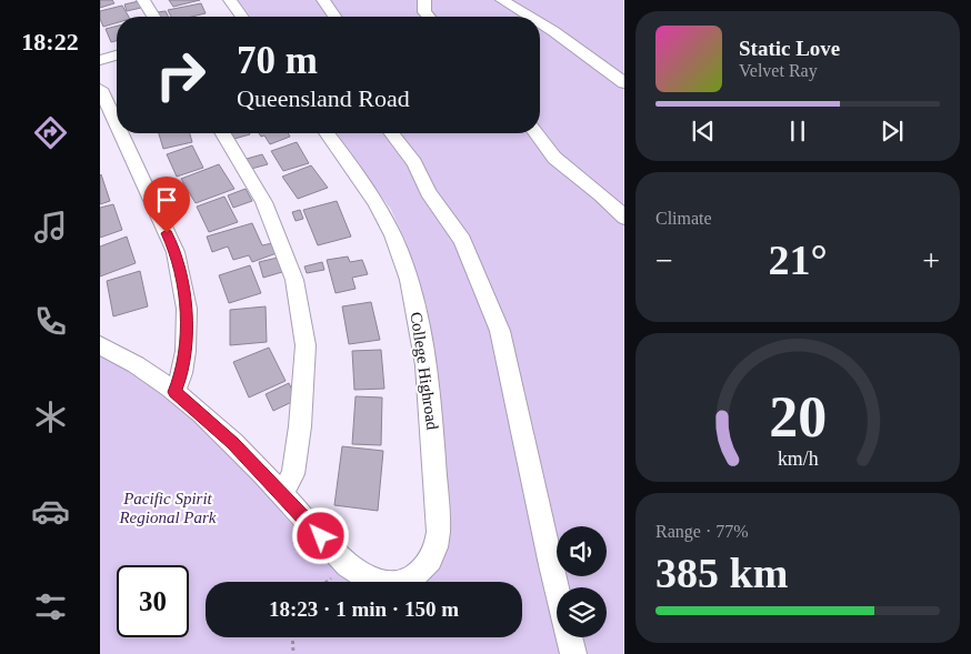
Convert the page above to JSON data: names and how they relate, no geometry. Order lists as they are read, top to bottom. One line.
{"streets":{"street":["College Highroad"]},"parks":["Pacific Spirit Regional Park"],"page":{"tabs":"18:22","turn":["70 m","Queensland Road"],"song":["Static Love","Velvet Ray"],"tile":["Climate",["Range · 77%","385 km"]],"heat":["−","21°","+"],"limit":"30","trip":"18:23 · 1 min · 150 m","gauge":["20","km/h"]}}
